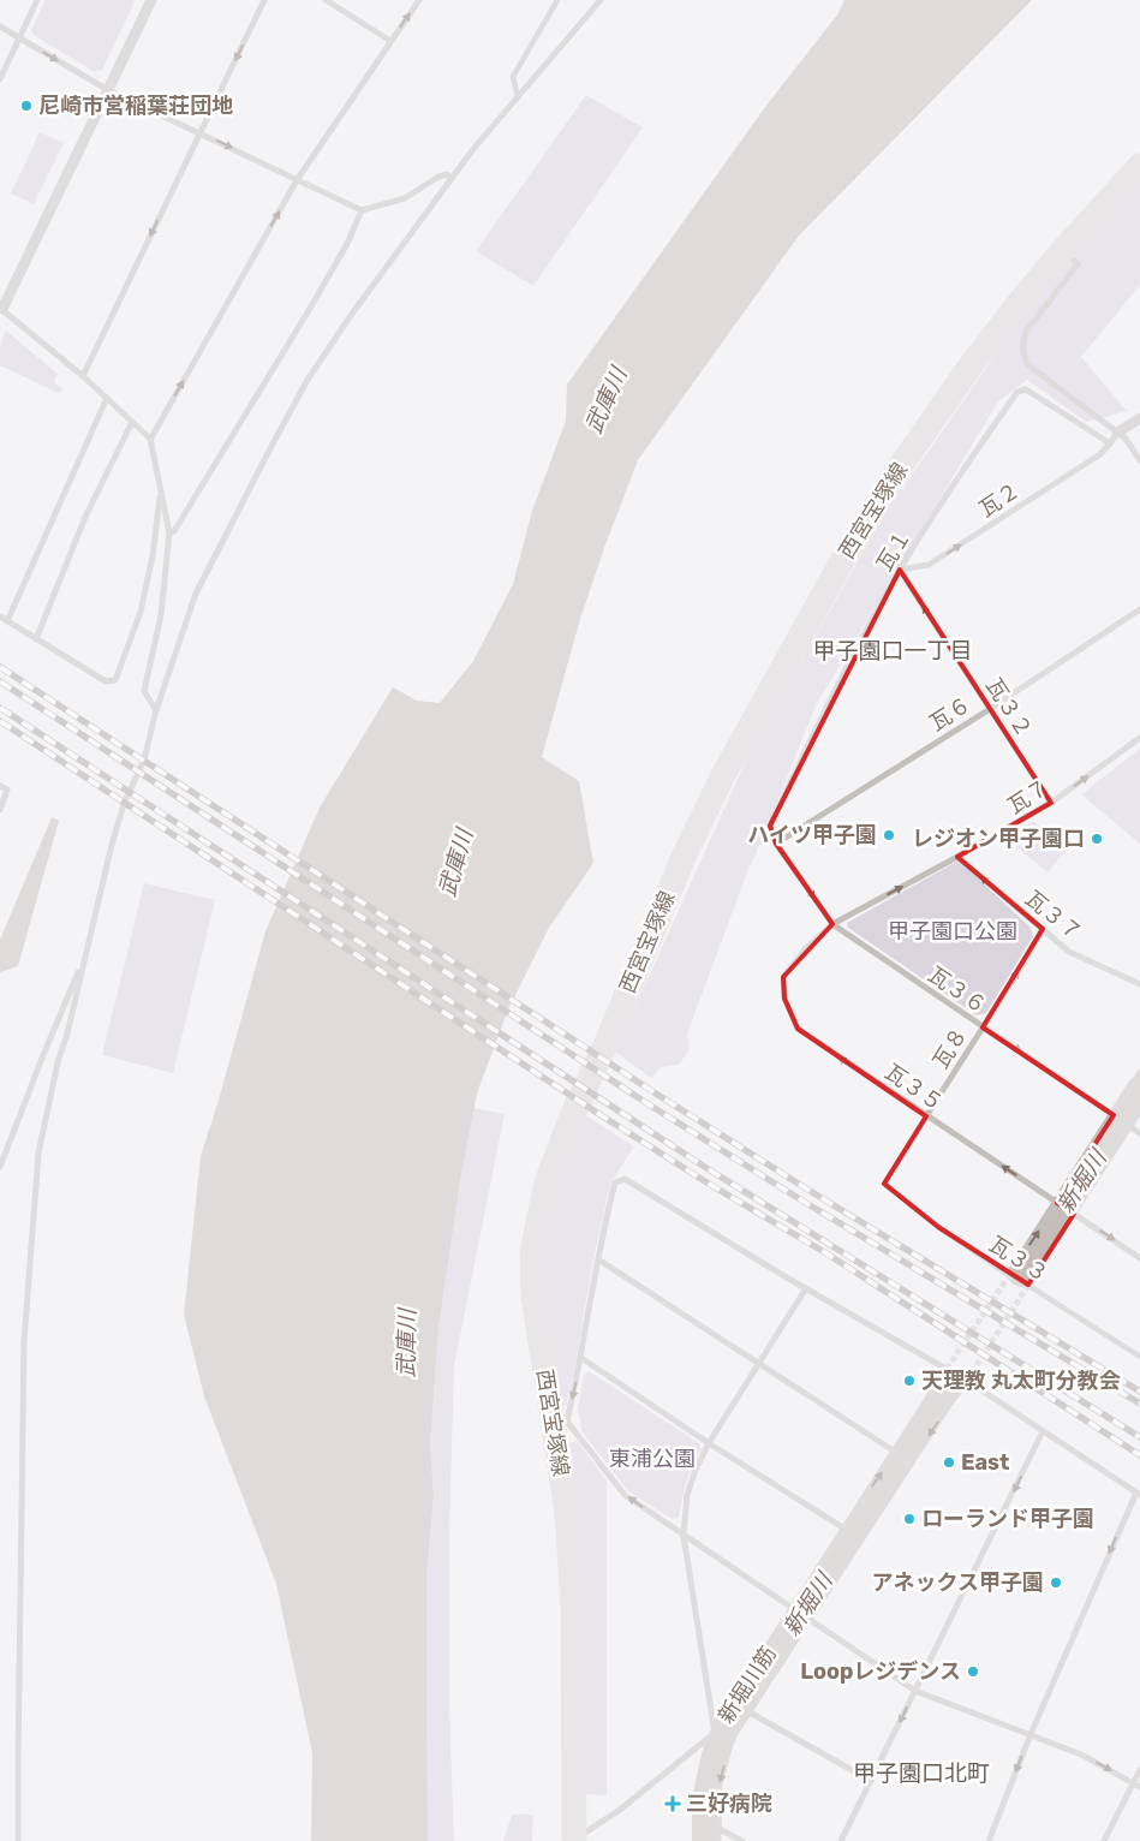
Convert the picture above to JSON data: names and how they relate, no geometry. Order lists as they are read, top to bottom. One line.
{"streets":{"main road":["西宮宝塚線"],"street":["瓦２","瓦１","瓦３２","瓦６","瓦７","瓦３７","瓦３６","瓦８","瓦３５","瓦３３","新堀川筋"]},"crossings":[["瓦２","瓦１"],["瓦２","瓦３２"],["瓦１","瓦３２"],["瓦１","瓦６"],["瓦１","瓦３６"],["瓦３２","瓦６"],["瓦３２","瓦７"],["瓦６","瓦３６"],["瓦７","瓦３７"],["瓦７","瓦３６"],["瓦７","瓦３５"],["瓦３７","瓦８"],["瓦３６","瓦８"],["瓦８","瓦３５"],["瓦８","瓦３３"]],"one_way":["瓦２","瓦３２","瓦７","瓦３７","瓦３６","瓦８","瓦３５"],"districts":["甲子園口一丁目","甲子園口北町"],"water":["武庫川","新堀川"],"parks":["甲子園口公園","東浦公園"],"places":{"other":["尼崎市営稲葉荘団地","ハイツ甲子園","レジオン甲子園口","天理教 丸太町分教会","East","ローランド甲子園","アネックス甲子園","Loopレジデンス"],"health":["三好病院"]}}
